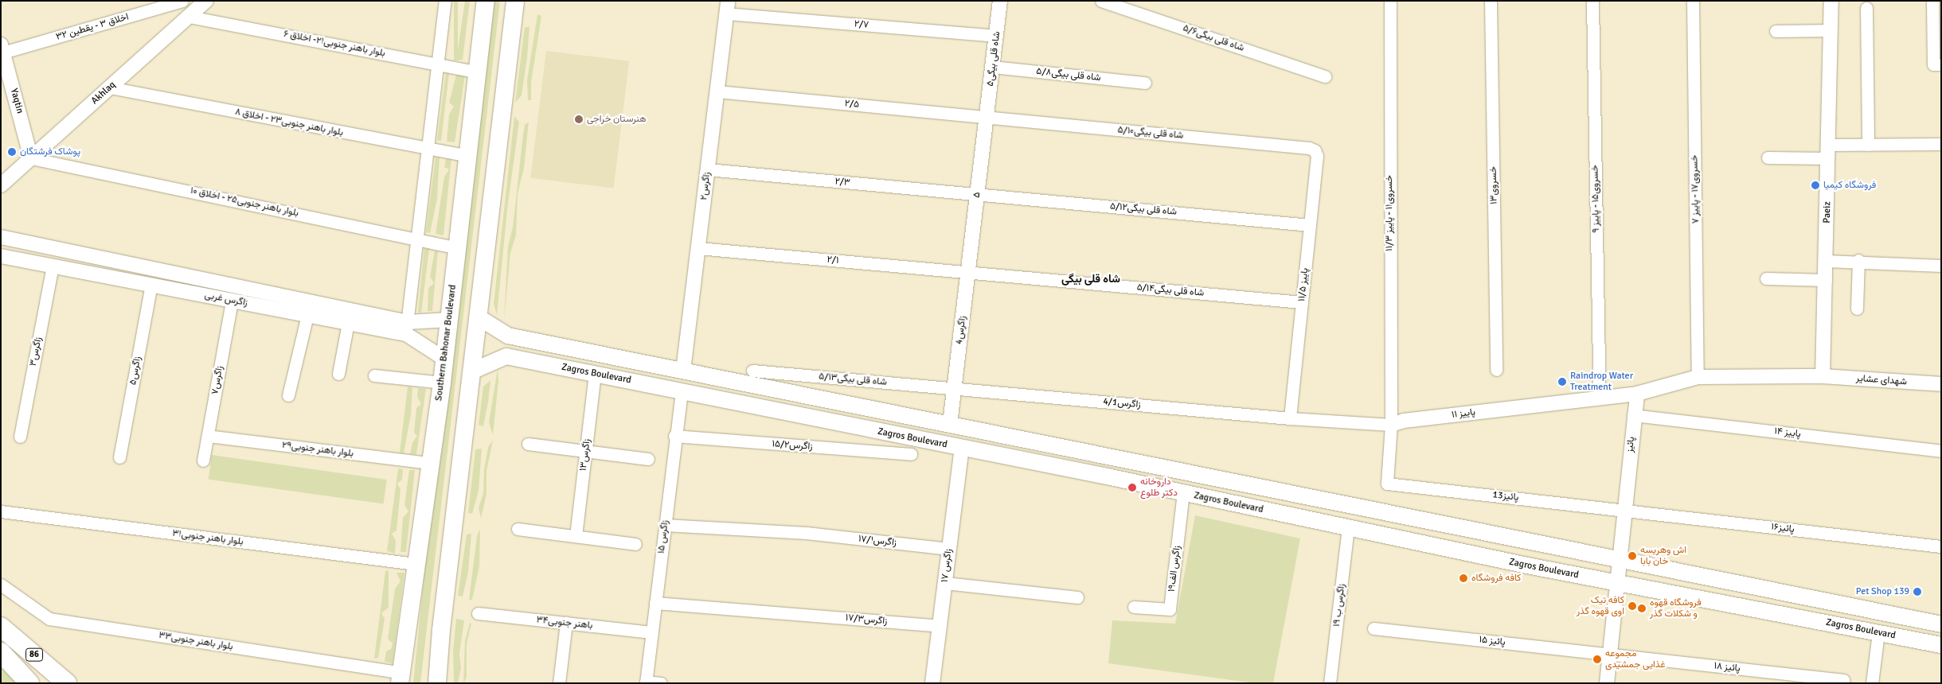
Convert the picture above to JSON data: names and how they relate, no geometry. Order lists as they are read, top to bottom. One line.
{"streets":{"highway":["86"],"main road":["Southern Bahonar Boulevard","Zagros Boulevard"],"street":["۲/۷","اخلاق ۳ - یقطین ۳۲","شاه قلی بیگی۵/۶","بلوار باهنر جنوبی۲۱- اخلاق ۶","شاه قلی بیگی۵","شاه قلی بیگی۵/۸","Akhlaq","Yaqtin","۲/۵","بلوار باهنر جنوبی۲۳ - اخلاق ۸","شاه قلی بیگی۵/۱۰","۲/۳","خسروى۱۳","زاگرس۲","خسروى۱۷ - پاییز ۷","۵","خسروى۱۵ - پاییز ۹","بلوار باهنر جنوبی۲۵ - اخلاق ۱۰","شاه قلی بیگی۵/۱۲","Paeiz","خسروى۱۱ - پاییز ۱۱/۳","۲/۱","پاییز ۱۱/۵","شاه قلی بیگی۵/۱۴","زاگرس غربی","زاگرس4","زاگرس۳","زاگرس۵","شاه قلی بیگی۵/۱۳","زاگرس۷","شهدای عشایر","4/1زاگرس","پاییز ۱۱","پاییز ۱۴","پائیز","زاگرس۱۵/۲","بلوار باهنر جنوبی۲۹","زاگرس۱۳","پائیز13","پائیز۱۶","زاگرس ۱۵","بلوار باهنر جنوبی۳۱","زاگرس۱۷/۱","زاگرس ۱۷","زاگرس الف۱۹","زاگرس ب ۱۹","زاگرس۱۷/۳","باهنر جنوبی۳۴","بلوار باهنر جنوبی۳۳","پائیز ۱۵","پائیز ۱۸"]},"crossings":[["۲/۷","شاه قلی بیگی۵"],["۲/۷","زاگرس۲"],["اخلاق ۳ - یقطین ۳۲","Yaqtin"],["بلوار باهنر جنوبی۲۱- اخلاق ۶","Akhlaq"],["بلوار باهنر جنوبی۲۱- اخلاق ۶","Southern Bahonar Boulevard"],["شاه قلی بیگی۵","شاه قلی بیگی۵/۸"],["شاه قلی بیگی۵","۲/۵"],["شاه قلی بیگی۵","شاه قلی بیگی۵/۱۰"],["شاه قلی بیگی۵","۵"],["Akhlaq","Yaqtin"],["Akhlaq","بلوار باهنر جنوبی۲۳ - اخلاق ۸"],["Akhlaq","بلوار باهنر جنوبی۲۵ - اخلاق ۱۰"],["Yaqtin","بلوار باهنر جنوبی۲۵ - اخلاق ۱۰"],["۲/۵","شاه قلی بیگی۵/۱۰"],["۲/۵","زاگرس۲"],["۲/۵","۵"],["بلوار باهنر جنوبی۲۳ - اخلاق ۸","Southern Bahonar Boulevard"],["شاه قلی بیگی۵/۱۰","۵"],["شاه قلی بیگی۵/۱۰","پاییز ۱۱/۵"],["۲/۳","زاگرس۲"],["۲/۳","۵"],["۲/۳","شاه قلی بیگی۵/۱۲"],["زاگرس۲","۲/۱"],["زاگرس۲","Zagros Boulevard"],["۵","شاه قلی بیگی۵/۱۲"],["۵","۲/۱"],["۵","شاه قلی بیگی۵/۱۴"],["۵","زاگرس4"],["خسروى۱۵ - پاییز ۹","پاییز ۱۱"],["بلوار باهنر جنوبی۲۵ - اخلاق ۱۰","Southern Bahonar Boulevard"],["شاه قلی بیگی۵/۱۲","پاییز ۱۱/۵"],["Paeiz","شهدای عشایر"],["خسروى۱۱ - پاییز ۱۱/۳","پاییز ۱۱"],["خسروى۱۱ - پاییز ۱۱/۳","پائیز13"],["۲/۱","شاه قلی بیگی۵/۱۴"],["۲/۱","زاگرس4"],["پاییز ۱۱/۵","شاه قلی بیگی۵/۱۴"],["پاییز ۱۱/۵","4/1زاگرس"],["پاییز ۱۱/۵","پاییز ۱۱"],["شاه قلی بیگی۵/۱۴","زاگرس4"],["زاگرس غربی","Southern Bahonar Boulevard"],["زاگرس غربی","زاگرس۳"],["زاگرس غربی","زاگرس۵"],["زاگرس غربی","زاگرس۷"],["زاگرس4","Zagros Boulevard"],["زاگرس4","شاه قلی بیگی۵/۱۳"],["زاگرس4","4/1زاگرس"],["Southern Bahonar Boulevard","بلوار باهنر جنوبی۲۹"],["Southern Bahonar Boulevard","بلوار باهنر جنوبی۳۱"],["Southern Bahonar Boulevard","بلوار باهنر جنوبی۳۳"],["Zagros Boulevard","پائیز"],["Zagros Boulevard","زاگرس۱۳"],["Zagros Boulevard","زاگرس ۱۵"],["Zagros Boulevard","زاگرس ۱۷"],["Zagros Boulevard","زاگرس الف۱۹"],["Zagros Boulevard","زاگرس ب ۱۹"],["شاه قلی بیگی۵/۱۳","4/1زاگرس"],["زاگرس۷","بلوار باهنر جنوبی۲۹"],["4/1زاگرس","پاییز ۱۱"],["پاییز ۱۱","پائیز"],["پاییز ۱۴","پائیز"],["پائیز","پائیز13"],["پائیز","پائیز۱۶"],["پائیز","پائیز ۱۵"],["پائیز","پائیز ۱۸"],["زاگرس۱۵/۲","زاگرس ۱۵"],["پائیز13","پائیز۱۶"],["زاگرس ۱۵","زاگرس۱۷/۱"],["زاگرس ۱۵","زاگرس۱۷/۳"],["زاگرس ۱۵","باهنر جنوبی۳۴"],["زاگرس۱۷/۱","زاگرس ۱۷"],["زاگرس ۱۷","زاگرس۱۷/۳"],["پائیز ۱۵","پائیز ۱۸"]],"districts":["شاه قلی بیگی"],"places":["هنرستان خراجی","پوشاک فرشتگان","فروشگاه کیمیا","Raindrop Water Treatment","داروخانه دکتر طلوع","اش وهريسه خان بابا","کافه فروشگاه","Pet Shop 139","کافه تیک اوی قهوه گذر","فروشگاه قهوه و شکلات گذر","مجموعه غذایی جمشیدی"]}
